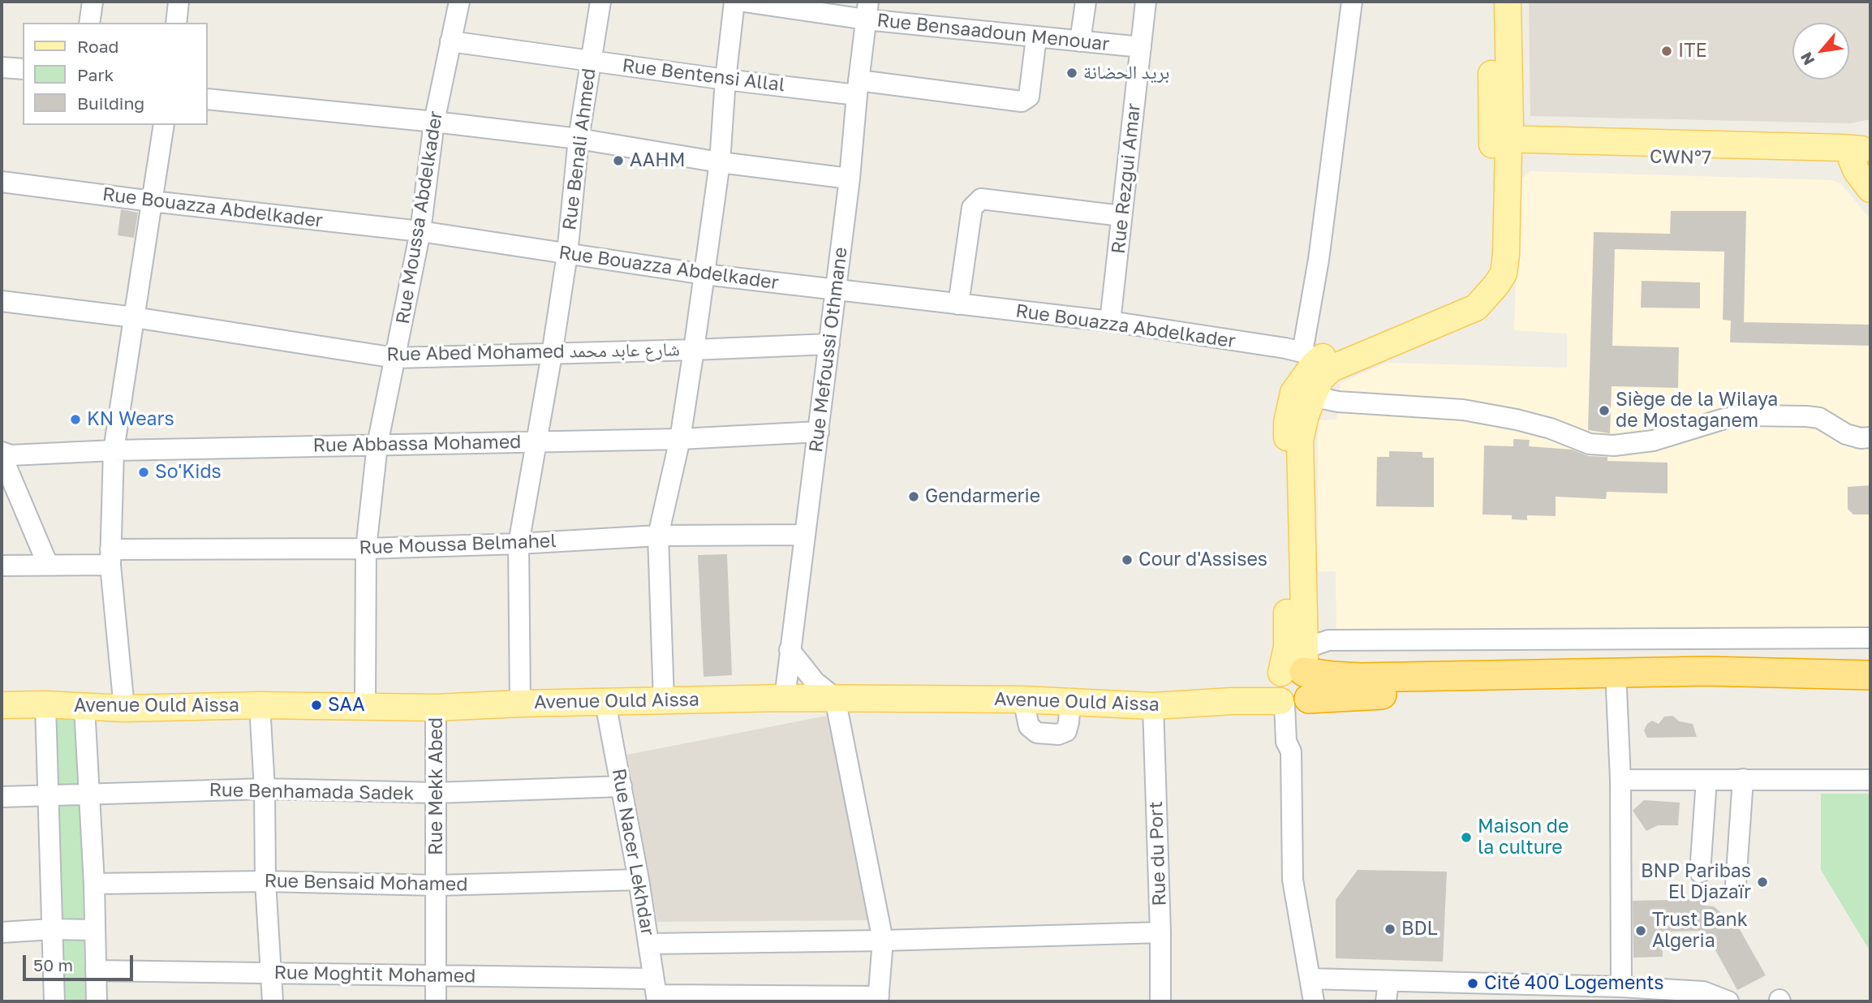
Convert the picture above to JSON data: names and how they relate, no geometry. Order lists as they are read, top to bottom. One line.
{"streets":{"main road":["CWN°7","Avenue Ould Aissa"],"street":["Rue Bensaadoun Menouar","Rue Bentensi Allal","Rue Benali Ahmed","Rue Rezgui Amar","Rue Bouazza Abdelkader","Rue Moussa Abdelkader","Rue Mefoussi Othmane","Rue Abed Mohamed شارع عابد محمد","Rue Abbassa Mohamed","Rue Moussa Belmahel","Rue Mekk Abed","Rue Benhamada Sadek","Rue Nacer Lekhdar","Rue du Port","Rue Bensaid Mohamed","Rue Moghtit Mohamed"]},"crossings":[["Rue Bensaadoun Menouar","Rue Bentensi Allal"],["Rue Bensaadoun Menouar","Rue Rezgui Amar"],["Rue Bensaadoun Menouar","Rue Mefoussi Othmane"],["Rue Bentensi Allal","Rue Benali Ahmed"],["Rue Bentensi Allal","Rue Moussa Abdelkader"],["Rue Bentensi Allal","Rue Mefoussi Othmane"],["Rue Benali Ahmed","Rue Bouazza Abdelkader"],["Rue Benali Ahmed","Rue Abed Mohamed شارع عابد محمد"],["Rue Benali Ahmed","Rue Abbassa Mohamed"],["Rue Benali Ahmed","Rue Moussa Belmahel"],["Rue Benali Ahmed","Avenue Ould Aissa"],["Rue Rezgui Amar","Rue Bouazza Abdelkader"],["Rue Bouazza Abdelkader","Rue Moussa Abdelkader"],["Rue Bouazza Abdelkader","Rue Mefoussi Othmane"],["Rue Moussa Abdelkader","Rue Abed Mohamed شارع عابد محمد"],["Rue Moussa Abdelkader","Rue Abbassa Mohamed"],["Rue Moussa Abdelkader","Rue Moussa Belmahel"],["Rue Moussa Abdelkader","Avenue Ould Aissa"],["Rue Mefoussi Othmane","Rue Abed Mohamed شارع عابد محمد"],["Rue Mefoussi Othmane","Rue Abbassa Mohamed"],["Rue Mefoussi Othmane","Rue Moussa Belmahel"],["Rue Mefoussi Othmane","Avenue Ould Aissa"],["Avenue Ould Aissa","Rue Mekk Abed"],["Avenue Ould Aissa","Rue Nacer Lekhdar"],["Avenue Ould Aissa","Rue du Port"],["Rue Mekk Abed","Rue Benhamada Sadek"],["Rue Mekk Abed","Rue Bensaid Mohamed"],["Rue Mekk Abed","Rue Moghtit Mohamed"],["Rue Benhamada Sadek","Rue Nacer Lekhdar"],["Rue Nacer Lekhdar","Rue Bensaid Mohamed"],["Rue Nacer Lekhdar","Rue Moghtit Mohamed"]],"places":["ITE","بريد الحضانة","AAHM","Siège de la Wilaya de Mostaganem","KN Wears","So'Kids","Gendarmerie","Cour d'Assises","SAA","Maison de la culture","BNP Paribas El Djazaïr","BDL","Trust Bank Algeria","Cité 400 Logements"],"legend":["Road","Park","Building"],"scale_bar":"50 m","north":"bottom left"}
